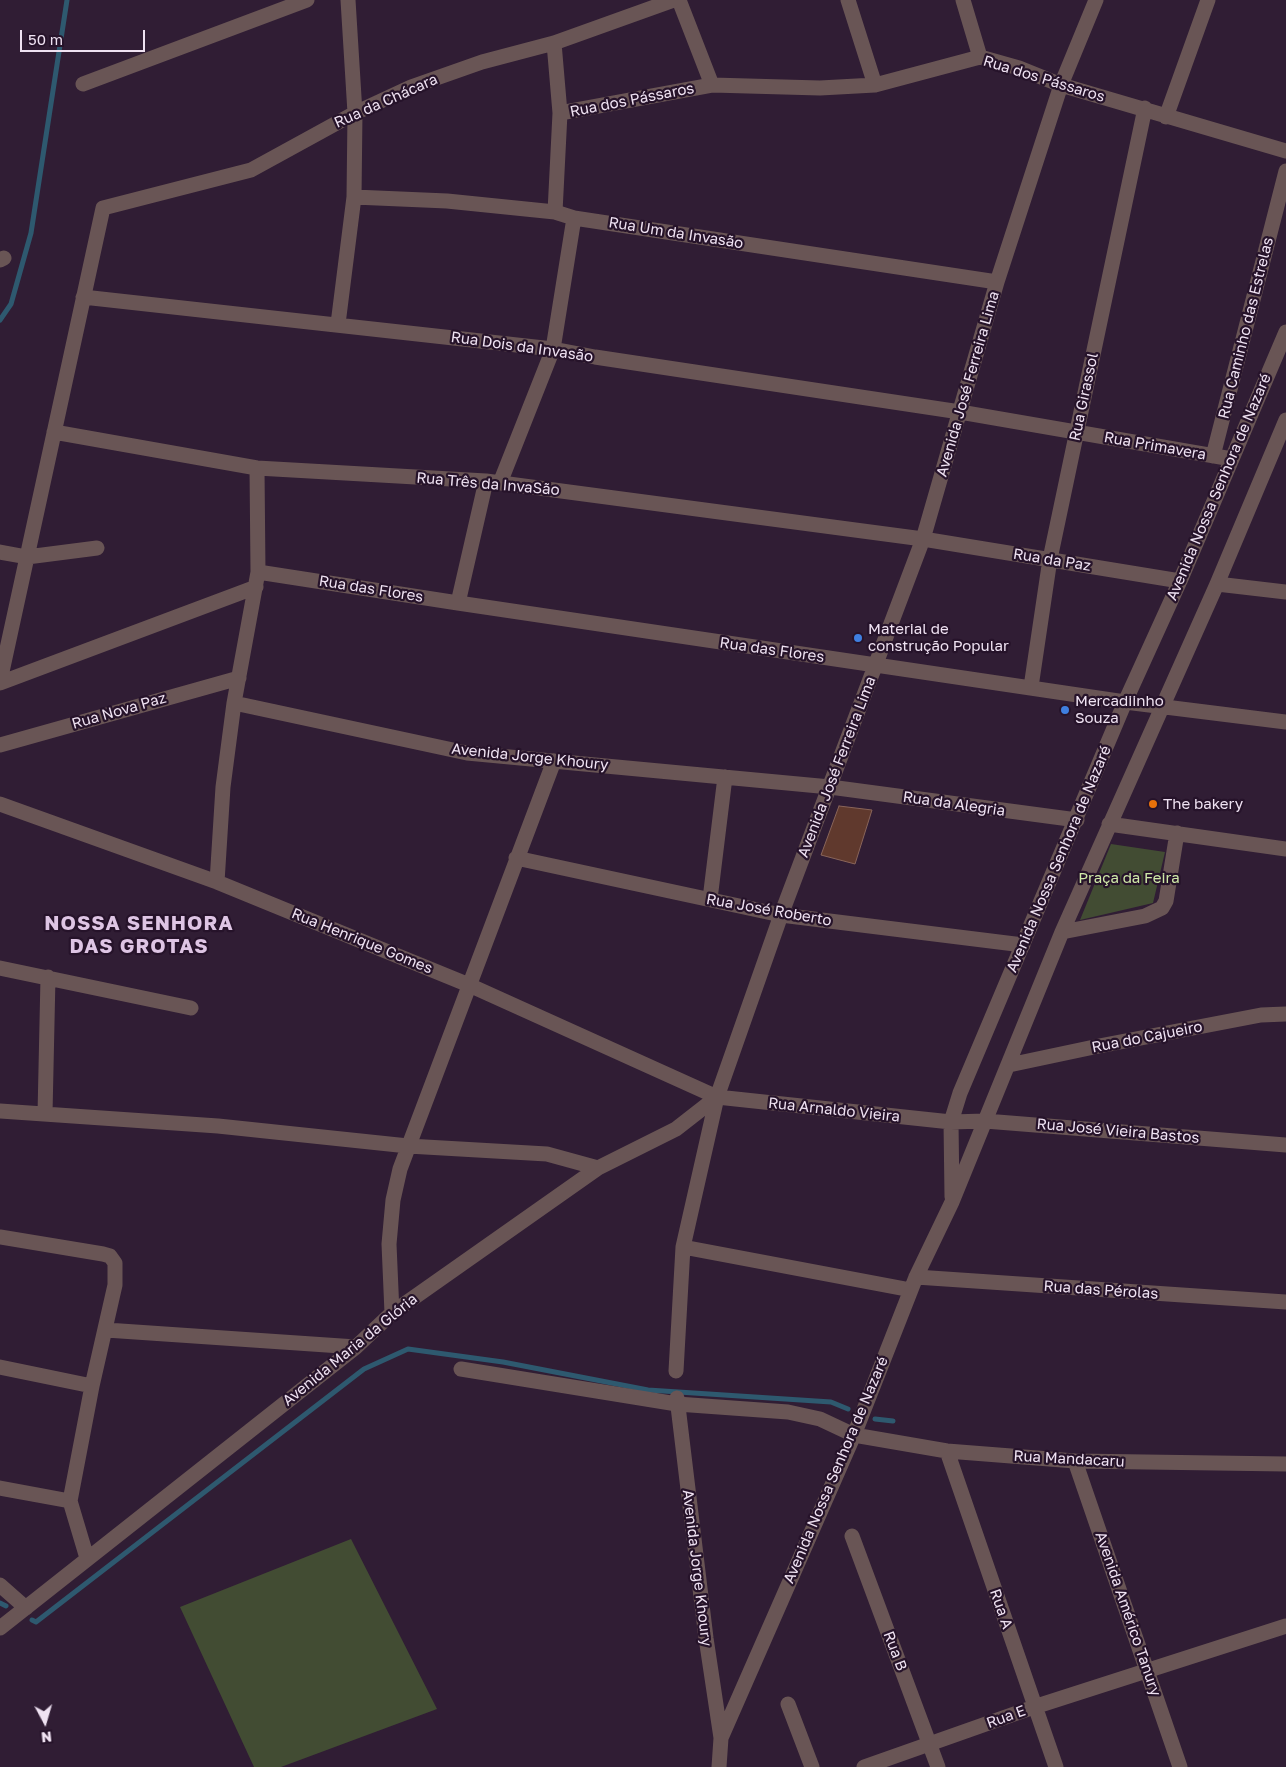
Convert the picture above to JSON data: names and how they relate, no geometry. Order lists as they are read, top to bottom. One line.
{"streets":{"street":["Rua dos Pássaros","Rua da Chácara","Rua Um da Invasão","Rua Caminho das Estrelas","Rua Dois da Invasão","Avenida José Ferreira Lima","Rua Girassol","Rua Primavera","Rua Três da InvaSão","Avenida Nossa Senhora de Nazaré","Rua da Paz","Rua das Flores","Rua Nova Paz","Avenida Jorge Khoury","Rua da Alegria","Rua José Roberto","Rua Henrique Gomes","Rua do Cajueiro","Rua Arnaldo Vieira","Rua José Vieira Bastos","Rua das Pérolas","Avenida Maria da Glória","Rua Mandacaru","Rua A","Avenida Américo Tanury","Rua B","Rua E"]},"crossings":[["Rua dos Pássaros","Avenida José Ferreira Lima"],["Rua dos Pássaros","Rua Girassol"],["Rua da Chácara","Rua Dois da Invasão"],["Rua Um da Invasão","Avenida José Ferreira Lima"],["Rua Caminho das Estrelas","Rua Primavera"],["Rua Dois da Invasão","Avenida José Ferreira Lima"],["Rua Dois da Invasão","Rua Primavera"],["Avenida José Ferreira Lima","Rua Primavera"],["Avenida José Ferreira Lima","Rua Três da InvaSão"],["Avenida José Ferreira Lima","Rua da Paz"],["Avenida José Ferreira Lima","Rua das Flores"],["Avenida José Ferreira Lima","Avenida Jorge Khoury"],["Avenida José Ferreira Lima","Rua da Alegria"],["Avenida José Ferreira Lima","Rua José Roberto"],["Avenida José Ferreira Lima","Rua Henrique Gomes"],["Avenida José Ferreira Lima","Rua Arnaldo Vieira"],["Avenida José Ferreira Lima","Rua das Pérolas"],["Avenida José Ferreira Lima","Avenida Maria da Glória"],["Rua Girassol","Rua Primavera"],["Rua Girassol","Rua da Paz"],["Rua Girassol","Rua das Flores"],["Rua Primavera","Avenida Nossa Senhora de Nazaré"],["Rua Três da InvaSão","Rua da Paz"],["Avenida Nossa Senhora de Nazaré","Rua da Paz"],["Avenida Nossa Senhora de Nazaré","Rua das Flores"],["Avenida Nossa Senhora de Nazaré","Avenida Jorge Khoury"],["Avenida Nossa Senhora de Nazaré","Rua da Alegria"],["Avenida Nossa Senhora de Nazaré","Rua José Roberto"],["Avenida Nossa Senhora de Nazaré","Rua do Cajueiro"],["Avenida Nossa Senhora de Nazaré","Rua Arnaldo Vieira"],["Avenida Nossa Senhora de Nazaré","Rua José Vieira Bastos"],["Avenida Nossa Senhora de Nazaré","Rua das Pérolas"],["Avenida Nossa Senhora de Nazaré","Rua Mandacaru"],["Avenida Jorge Khoury","Rua da Alegria"],["Avenida Jorge Khoury","Rua Mandacaru"],["Rua Henrique Gomes","Rua Arnaldo Vieira"],["Rua Henrique Gomes","Avenida Maria da Glória"],["Rua Arnaldo Vieira","Rua José Vieira Bastos"],["Rua Arnaldo Vieira","Avenida Maria da Glória"],["Rua Mandacaru","Rua A"],["Rua Mandacaru","Avenida Américo Tanury"],["Rua A","Rua E"],["Avenida Américo Tanury","Rua E"],["Rua B","Rua E"]],"districts":["NOSSA SENHORA DAS GROTAS"],"parks":["Praça da Feira"],"places":["Material de construção Popular","Mercadiinho Souza","The bakery"],"scale_bar":"50 m","north":"bottom"}
